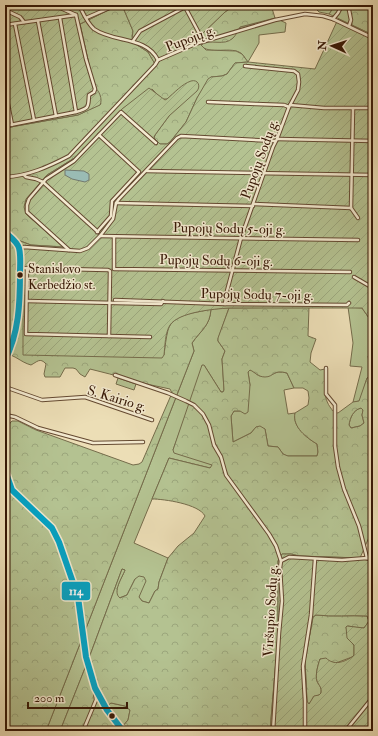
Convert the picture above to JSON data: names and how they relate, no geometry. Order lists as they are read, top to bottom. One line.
{"streets":{"street":["Pupojų g.","Pupojų Sodų g.","Pupojų Sodų 5-oji g.","Pupojų Sodų 6-oji g.","Pupojų Sodų 7-oji g.","S. Kairio g.","Viršupio Sodų g."]},"crossings":[["Pupojų Sodų g.","Pupojų Sodų 5-oji g."],["Pupojų Sodų g.","Pupojų Sodų 6-oji g."],["Pupojų Sodų g.","Pupojų Sodų 7-oji g."],["Pupojų Sodų 5-oji g.","Pupojų Sodų 6-oji g."]],"places":["Stanislovo Kerbedžio st."],"lines":["transit line 114"],"scale_bar":"200 m","north":"left"}
